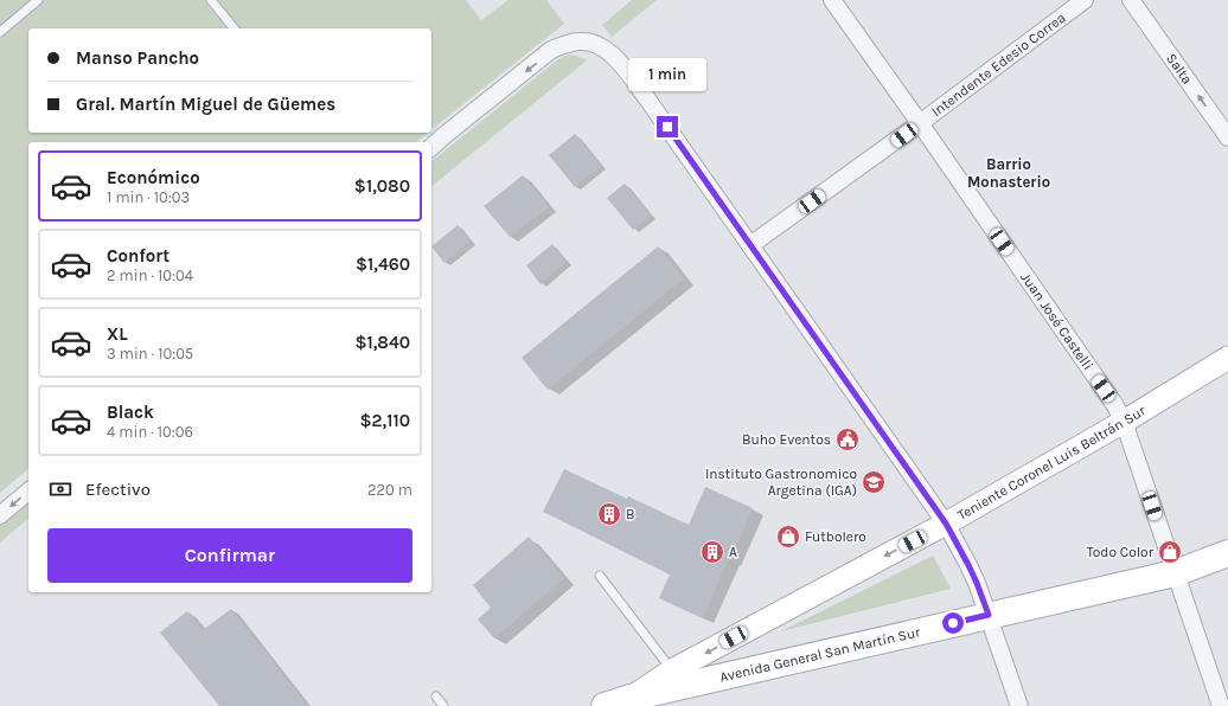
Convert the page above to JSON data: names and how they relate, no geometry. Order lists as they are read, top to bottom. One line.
{"streets":{"main road":["Avenida General San Martín Sur"],"street":["Intendente Edesio Correa","Salta","Juan José Castelli","Teniente Coronel Luis Beltrán Sur"]},"crossings":[["Intendente Edesio Correa","Juan José Castelli"],["Juan José Castelli","Teniente Coronel Luis Beltrán Sur"],["Juan José Castelli","Avenida General San Martín Sur"],["Teniente Coronel Luis Beltrán Sur","Avenida General San Martín Sur"]],"one_way":["Salta","Teniente Coronel Luis Beltrán Sur"],"districts":["Barrio Monasterio"],"places":{"public building":["Buho Eventos"],"school or university":["Instituto Gastronomico Argetina (IGA)"],"building":["B","A"],"shop":["Futbolero","Todo Color"]},"page":{"banner":["Manso Pancho","Gral. Martín Miguel de Güemes"],"bubble":"1 min","list":[{"name":"Económico","note":"1 min · 10:03","value":"$1,080"},{"name":"Confort","note":"2 min · 10:04","value":"$1,460"},{"name":"XL","note":"3 min · 10:05","value":"$1,840"},{"name":"Black","note":"4 min · 10:06","value":"$2,110"}],"pay":["Efectivo","220 m"],"buttons":"Confirmar"}}
